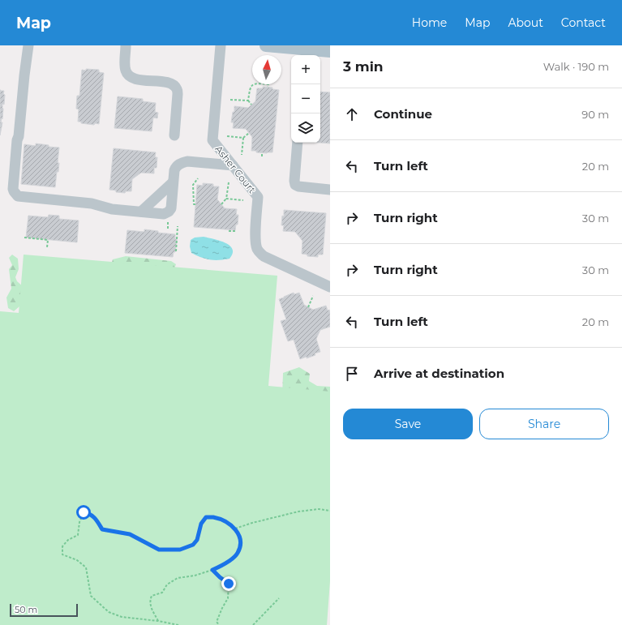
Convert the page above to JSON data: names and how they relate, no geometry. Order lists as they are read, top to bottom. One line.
{"streets":{"street":["Asher Court"]},"scale_bar":"50 m","north":"top","page":{"header":"Map","nav":["Home","Map","About","Contact"],"heading":["3 min","Walk · 190 m"],"map_buttons":["+","−"],"list":[["Continue","90 m"],["Turn left","20 m"],["Turn right","30 m"],["Turn right","30 m"],["Turn left","20 m"],"Arrive at destination"],"buttons":["Save","Share"],"scale":"50 m"}}
